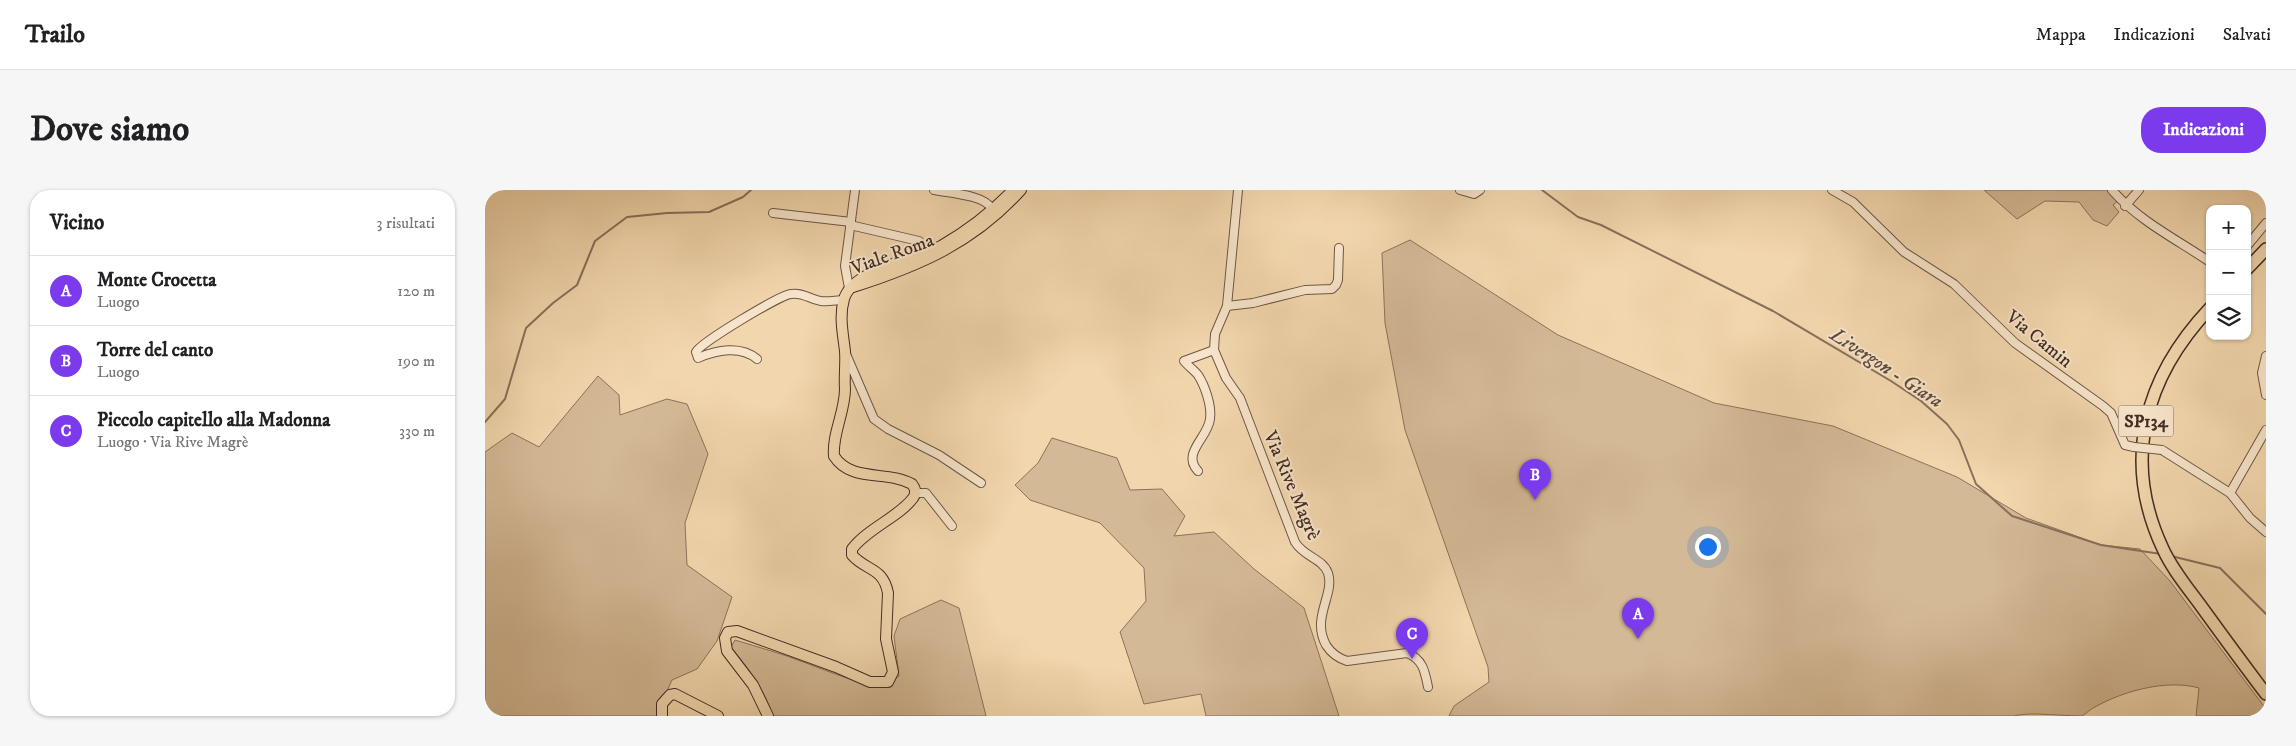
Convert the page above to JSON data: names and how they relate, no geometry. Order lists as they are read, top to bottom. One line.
{"streets":{"highway":["SP134"],"main road":["Viale Roma"],"street":["Via Camin","Via Rive Magrè"]},"water":["Livergon - Giara"],"page":{"header":"Trailo","nav":["Mappa","Indicazioni","Salvati"],"buttons":"Indicazioni","title":"Dove siamo","heading":["Vicino","3 risultati"],"map_buttons":["+","−"],"list":[{"mark":"A","name":"Monte Crocetta","note":"Luogo","value":"120 m"},{"mark":"B","name":"Torre del canto","note":"Luogo","value":"190 m"},{"mark":"C","name":"Piccolo capitello alla Madonna","note":"Luogo · Via Rive Magrè","value":"330 m"}],"pins":["B","A","C"]}}
